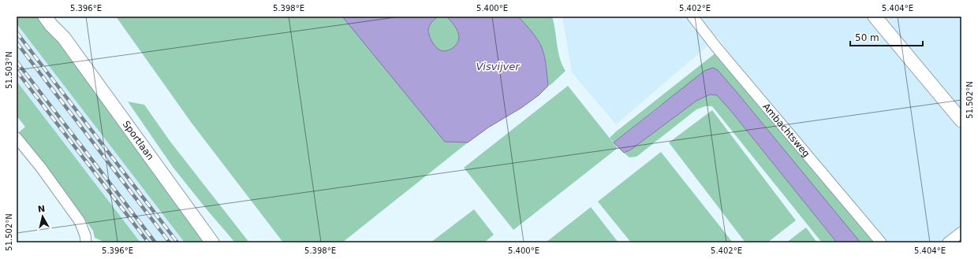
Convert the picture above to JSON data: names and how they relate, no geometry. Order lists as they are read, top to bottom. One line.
{"streets":{"street":["Ambachtsweg","Sportlaan"]},"water":["Visvijver"],"scale_bar":"50 m","north":"top","coordinates":["5.396°E","5.398°E","5.400°E","5.402°E","5.404°E","51.503°N","51.502°N"]}
